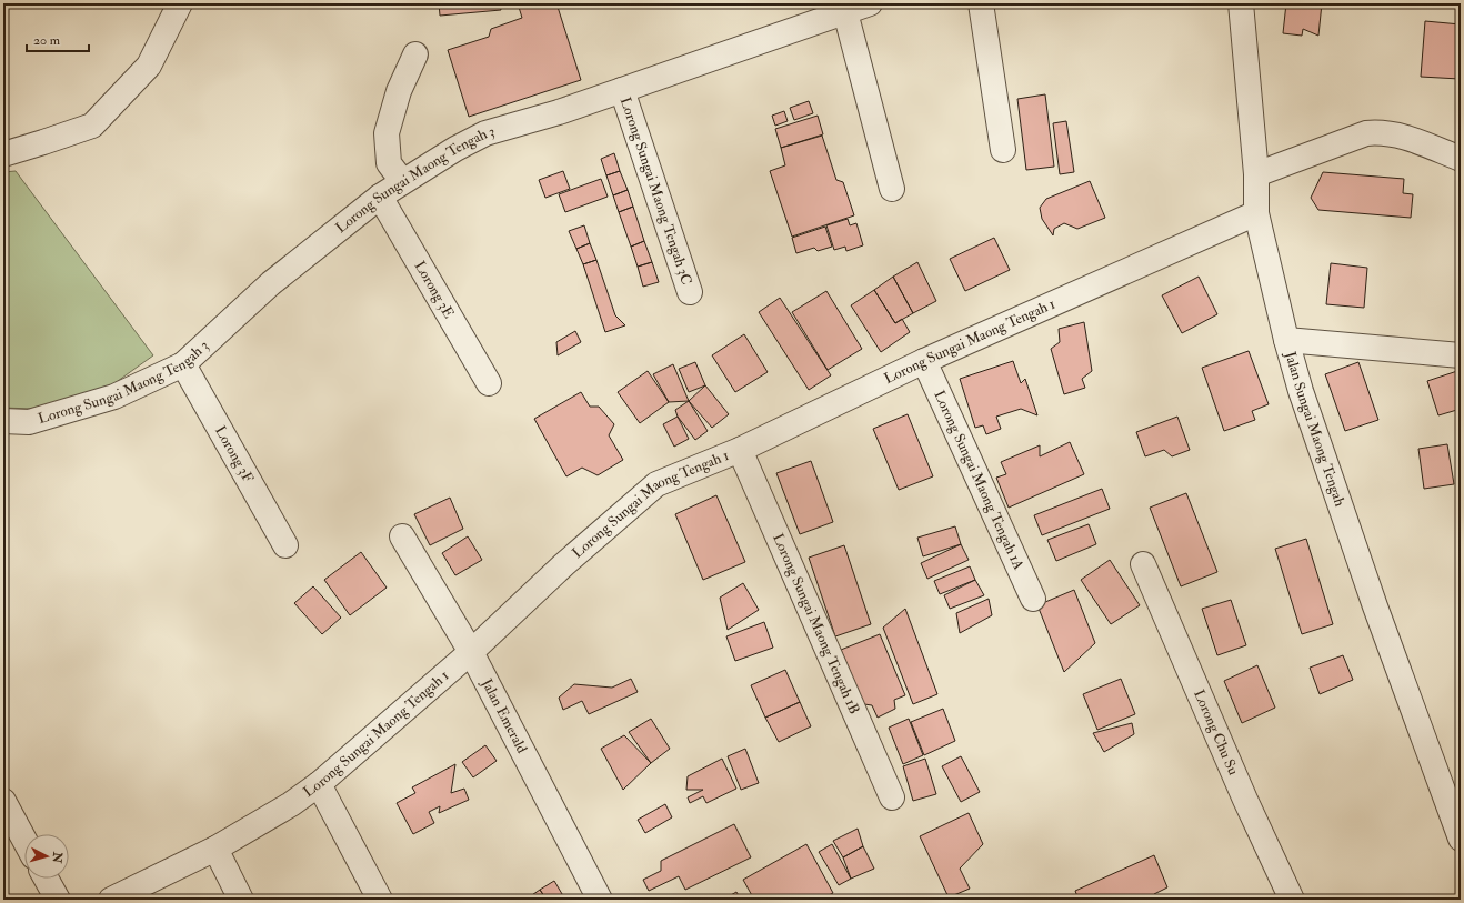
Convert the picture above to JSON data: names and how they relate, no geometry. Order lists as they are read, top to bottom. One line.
{"streets":{"street":["Lorong Sungai Maong Tengah 3","Lorong Sungai Maong Tengah 3C","Lorong 3E","Lorong Sungai Maong Tengah 1","Jalan Sungai Maong Tengah","Lorong 3F","Lorong Sungai Maong Tengah 1A","Lorong Sungai Maong Tengah 1B","Jalan Emerald","Lorong Chu Su"]},"crossings":[["Lorong Sungai Maong Tengah 3","Lorong Sungai Maong Tengah 3C"],["Lorong Sungai Maong Tengah 3","Lorong 3E"],["Lorong Sungai Maong Tengah 3","Lorong 3F"],["Lorong Sungai Maong Tengah 1","Jalan Sungai Maong Tengah"],["Lorong Sungai Maong Tengah 1","Lorong Sungai Maong Tengah 1A"],["Lorong Sungai Maong Tengah 1","Lorong Sungai Maong Tengah 1B"],["Lorong Sungai Maong Tengah 1","Jalan Emerald"]],"scale_bar":"20 m","north":"right"}
